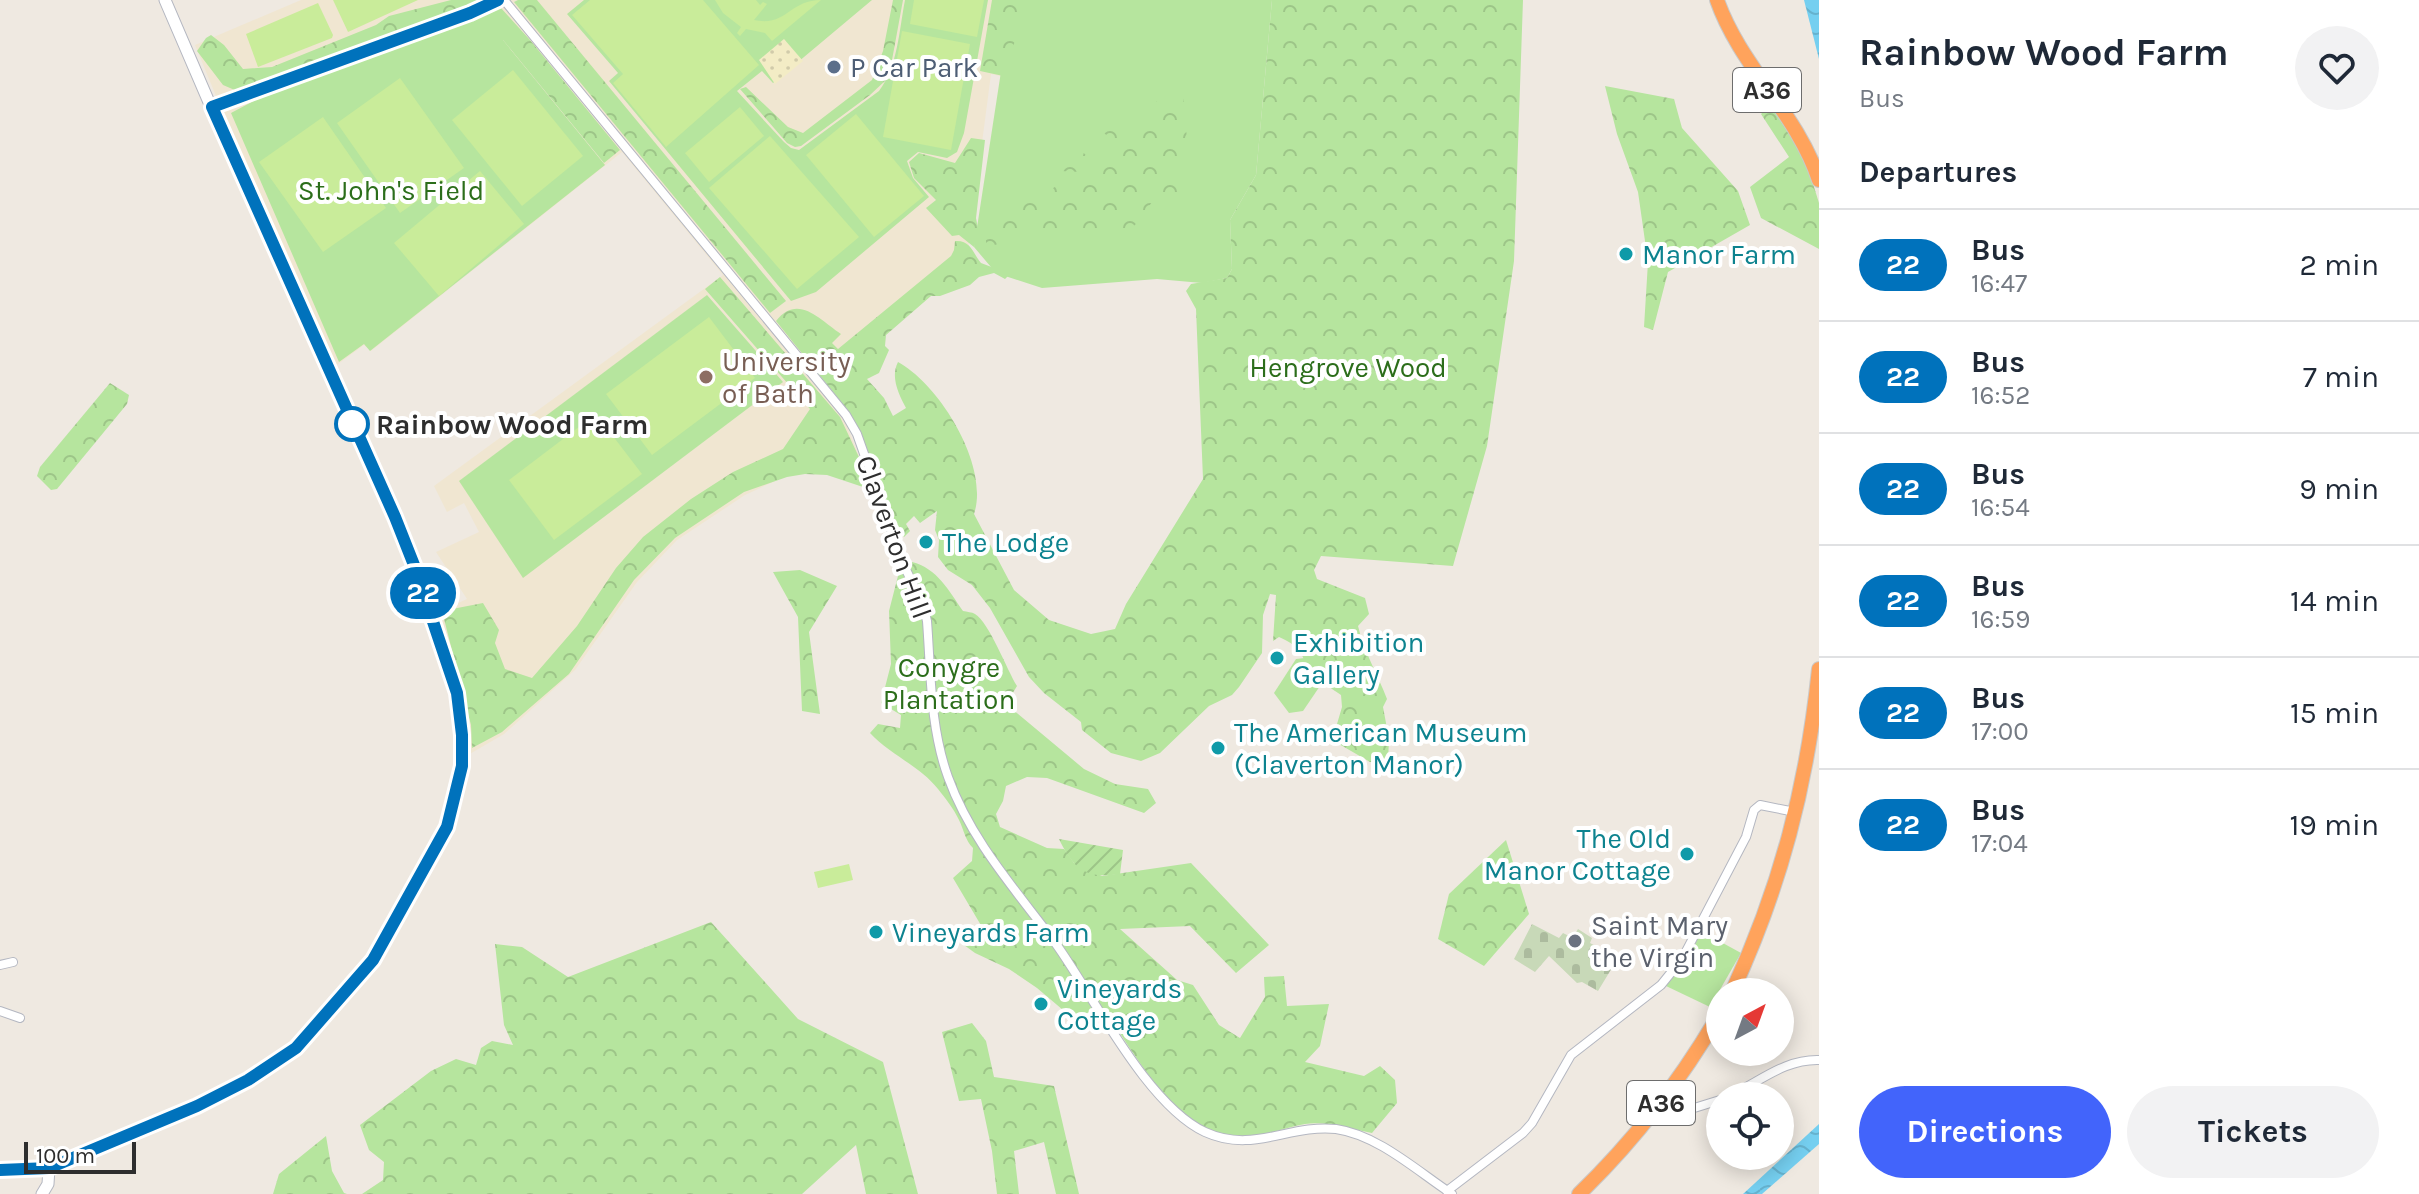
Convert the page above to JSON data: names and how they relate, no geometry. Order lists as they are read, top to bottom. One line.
{"streets":{"highway":["A36"],"street":["Claverton Hill"]},"parks":["St. John's Field","Hengrove Wood","Conygre Plantation"],"places":["P Car Park","Manor Farm","University of Bath","Rainbow Wood Farm","The Lodge","Exhibition Gallery","The American Museum (Claverton Manor)","The Old Manor Cottage","Vineyards Farm","Saint Mary the Virgin","Vineyards Cottage"],"lines":["bus line 22"],"scale_bar":"100 m","north":"top right","page":{"on_map":"22","heading":[["Rainbow Wood Farm","Bus"],"Departures"],"list":[{"mark":"22","name":"Bus","note":"16:47","value":"2 min"},{"mark":"22","name":"Bus","note":"16:52","value":"7 min"},{"mark":"22","name":"Bus","note":"16:54","value":"9 min"},{"mark":"22","name":"Bus","note":"16:59","value":"14 min"},{"mark":"22","name":"Bus","note":"17:00","value":"15 min"},{"mark":"22","name":"Bus","note":"17:04","value":"19 min"}],"buttons":["Directions","Tickets"],"scale":"100 m"}}
